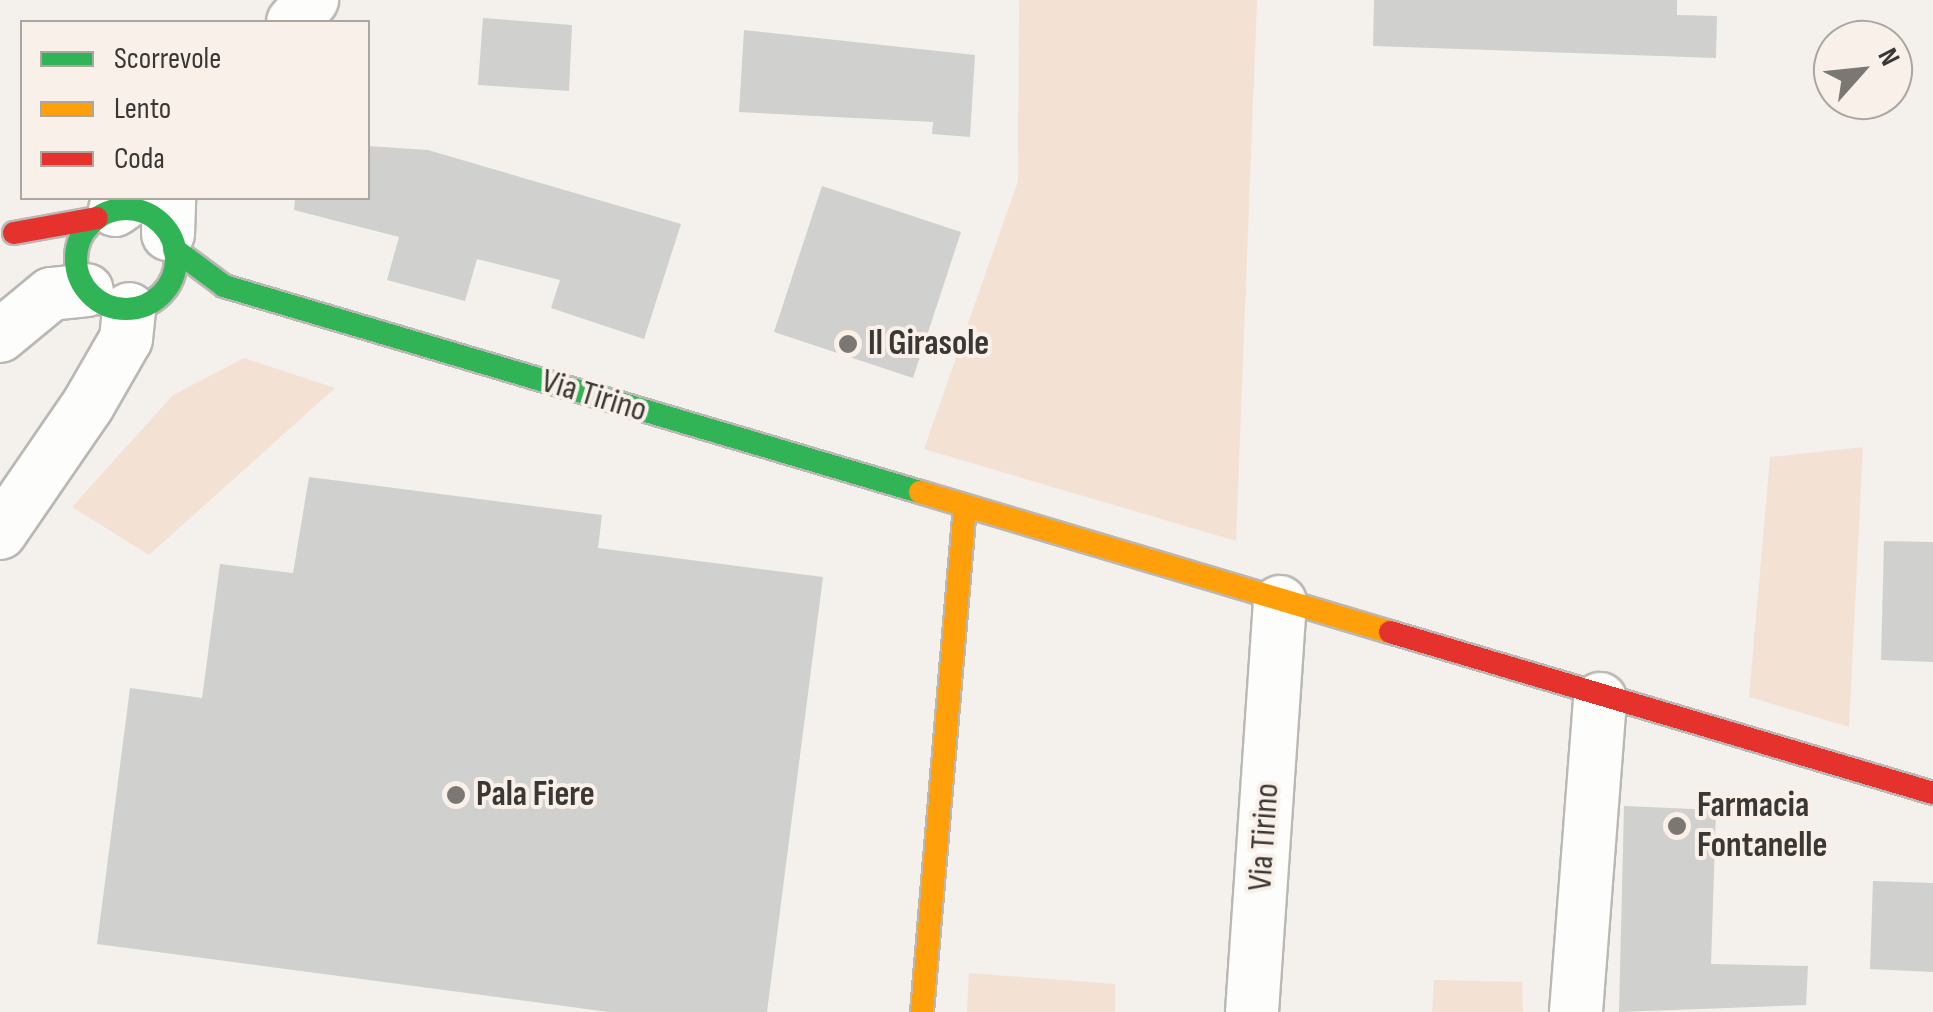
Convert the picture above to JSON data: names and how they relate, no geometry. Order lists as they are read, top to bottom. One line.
{"streets":{"street":["Via Tirino"]},"places":["Il Girasole","Pala Fiere","Farmacia Fontanelle"],"legend":["Scorrevole","Lento","Coda"],"north":"top right"}
